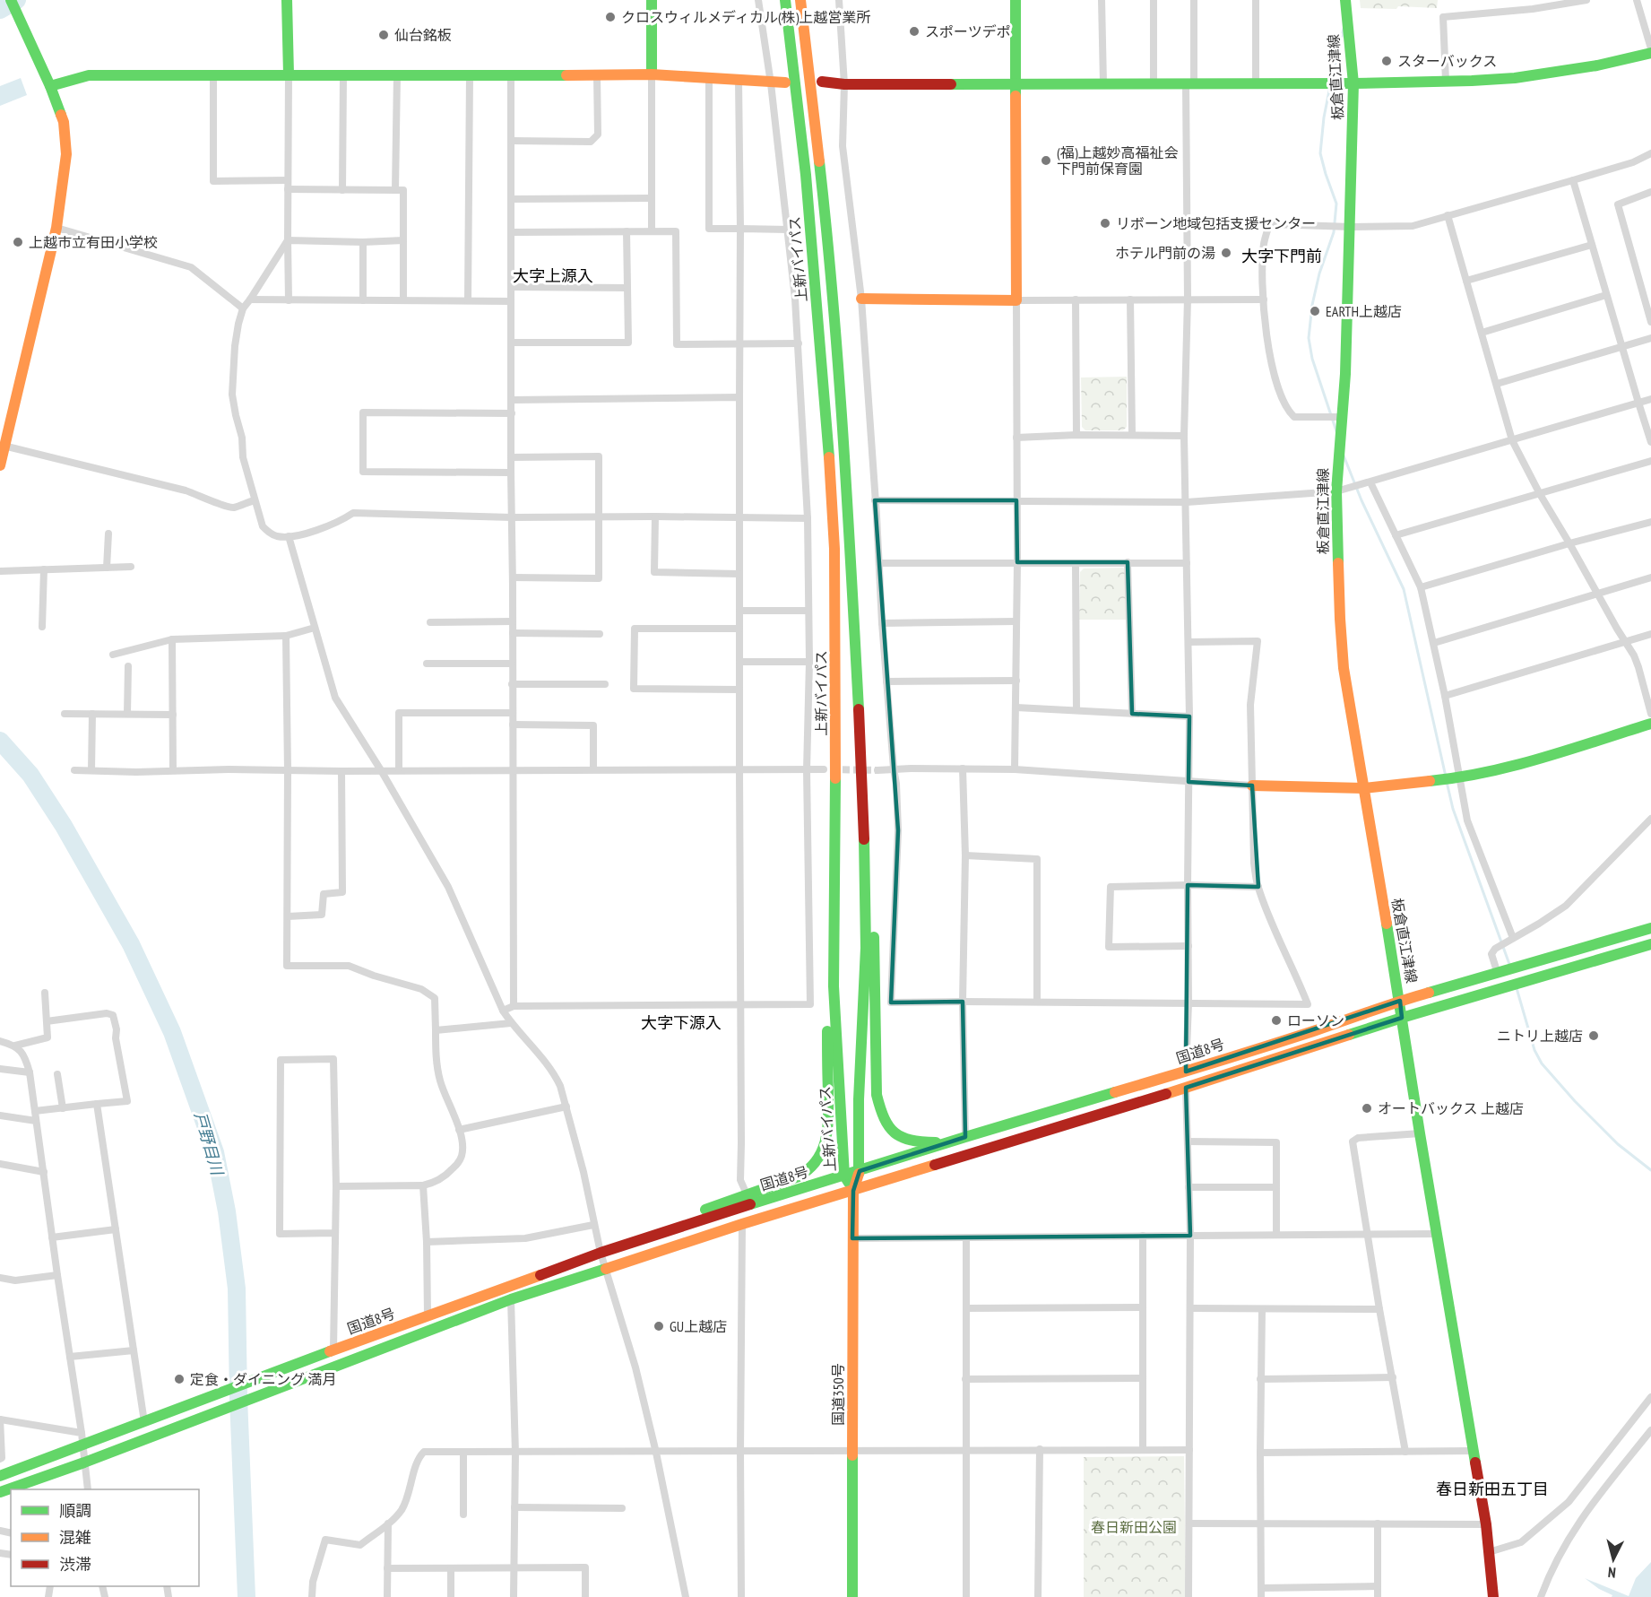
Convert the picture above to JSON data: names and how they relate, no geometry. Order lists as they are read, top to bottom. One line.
{"streets":{"main road":["板倉直江津線","上新バイパス","国道8号","国道350号"]},"crossings":[["板倉直江津線","国道8号"],["上新バイパス","国道8号"],["上新バイパス","国道350号"],["国道8号","国道350号"]],"districts":["大字下門前","大字上源入","大字下源入","春日新田五丁目"],"water":["戸野目川"],"parks":["春日新田公園"],"places":["クロスウィルメディカル(株)上越営業所","スポーツデポ","仙台銘板","スターバックス","(福)上越妙高福祉会 下門前保育園","リボーン地域包括支援センター","上越市立有田小学校","ホテル門前の湯","EARTH上越店","ローソン","ニトリ上越店","オートバックス 上越店","GU上越店","定食・ダイニング 満月"],"legend":["順調","混雑","渋滞"],"north":"bottom"}
